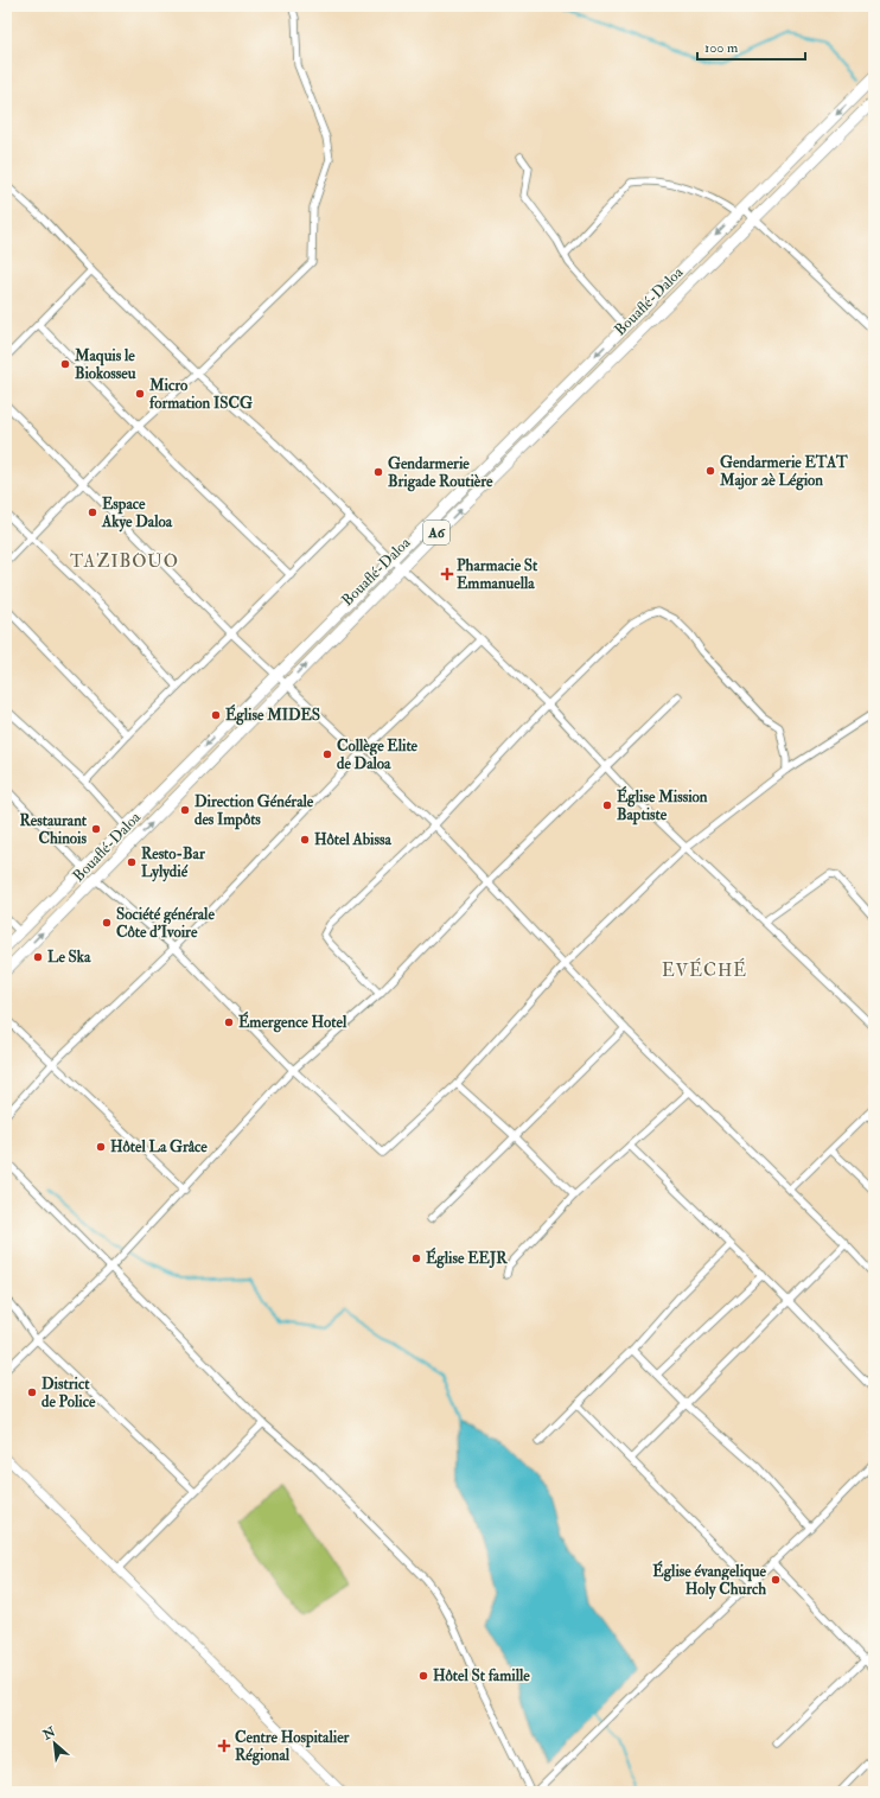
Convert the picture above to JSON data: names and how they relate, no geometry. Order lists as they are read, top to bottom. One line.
{"streets":{"highway":["Bouaflé-Daloa","A6"]},"districts":["TAZIBOUO","EVÉCHÉ"],"places":{"other":["Maquis le Biokosseu","Micro formation ISCG","Gendarmerie ETAT Major 2è Légion","Gendarmerie Brigade Routière","Espace Akye Daloa","Église MIDES","Collège Elite de Daloa","Église Mission Baptiste","Direction Générale des Impôts","Restaurant Chinois","Hôtel Abissa","Resto-Bar Lylydié","Société générale Côte d’Ivoire","Le Ska","Émergence Hotel","Hôtel La Grâce","Église EEJR","District de Police","Église évangelique Holy Church","Hôtel St famille"],"health":["Pharmacie St Emmanuella","Centre Hospitalier Régional"]},"scale_bar":"100 m","north":"top left"}
